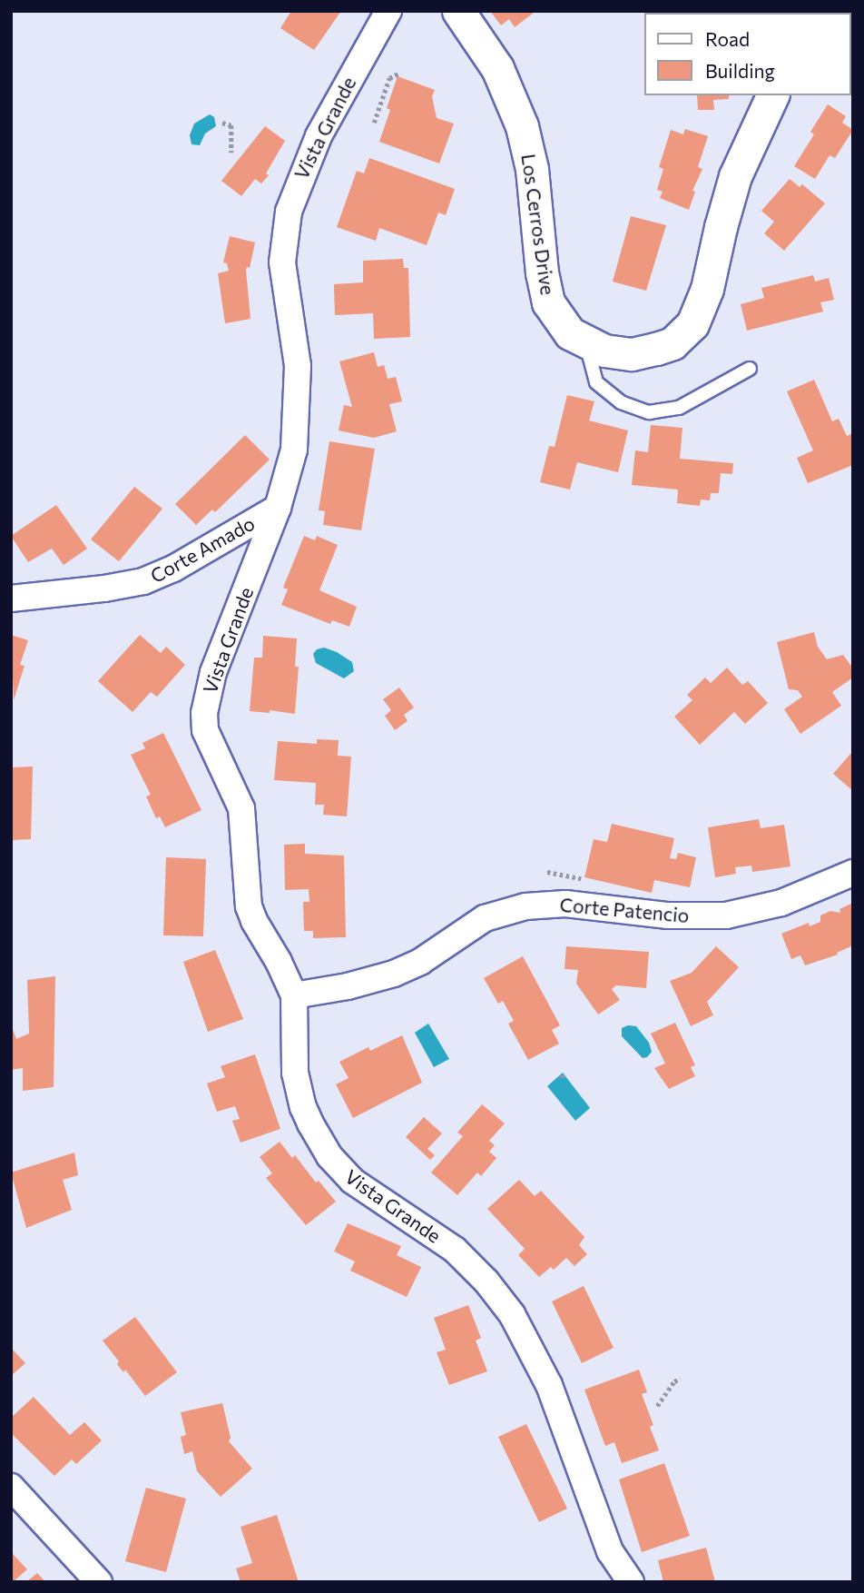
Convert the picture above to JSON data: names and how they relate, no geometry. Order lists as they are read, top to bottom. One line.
{"streets":{"street":["Vista Grande","Los Cerros Drive","Corte Amado","Corte Patencio"]},"crossings":[["Vista Grande","Corte Amado"],["Vista Grande","Corte Patencio"]],"legend":["Road","Building"]}
